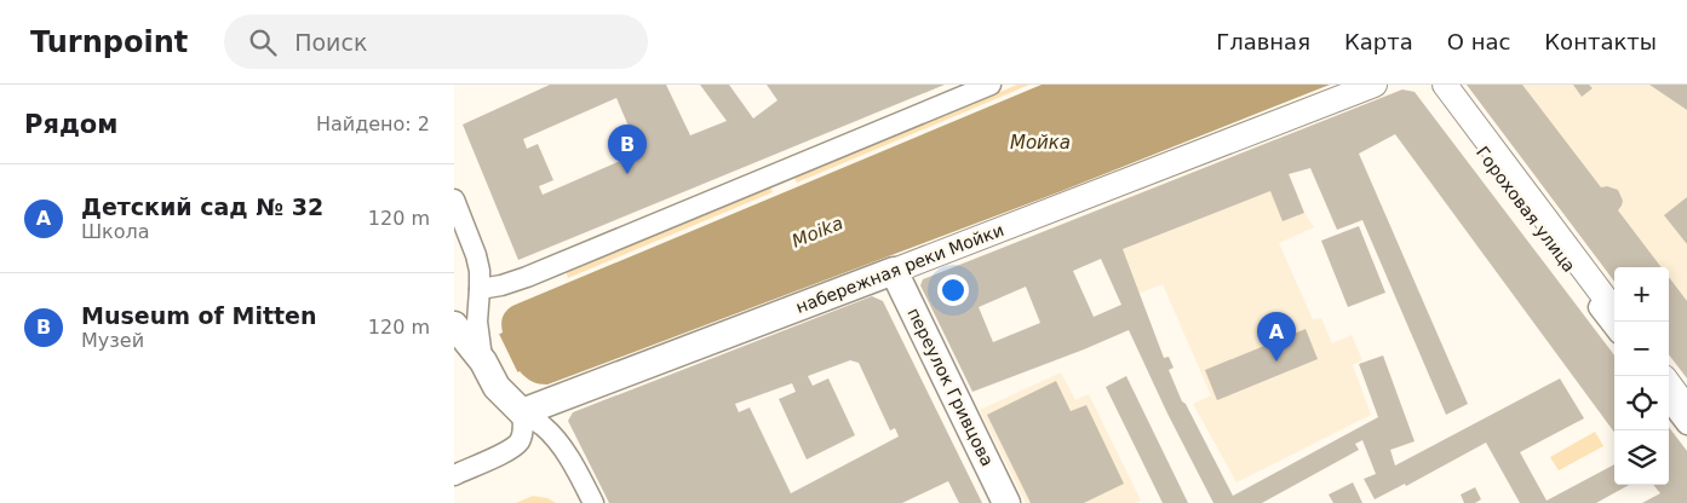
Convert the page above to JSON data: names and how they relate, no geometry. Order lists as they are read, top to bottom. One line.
{"streets":{"main road":["набережная реки Мойки","переулок Гривцова"],"street":["Гороховая улица"]},"crossings":[["набережная реки Мойки","переулок Гривцова"]],"water":["Мойка","Moika"],"page":{"header":"Turnpoint","search":"Поиск","nav":["Главная","Карта","О нас","Контакты"],"heading":["Рядом","Найдено: 2"],"pins":["B","A"],"list":[{"mark":"A","name":"Детский сад № 32","note":"Школа","value":"120 m"},{"mark":"B","name":"Museum of Mitten","note":"Музей","value":"120 m"}],"map_buttons":["+","−"]}}
